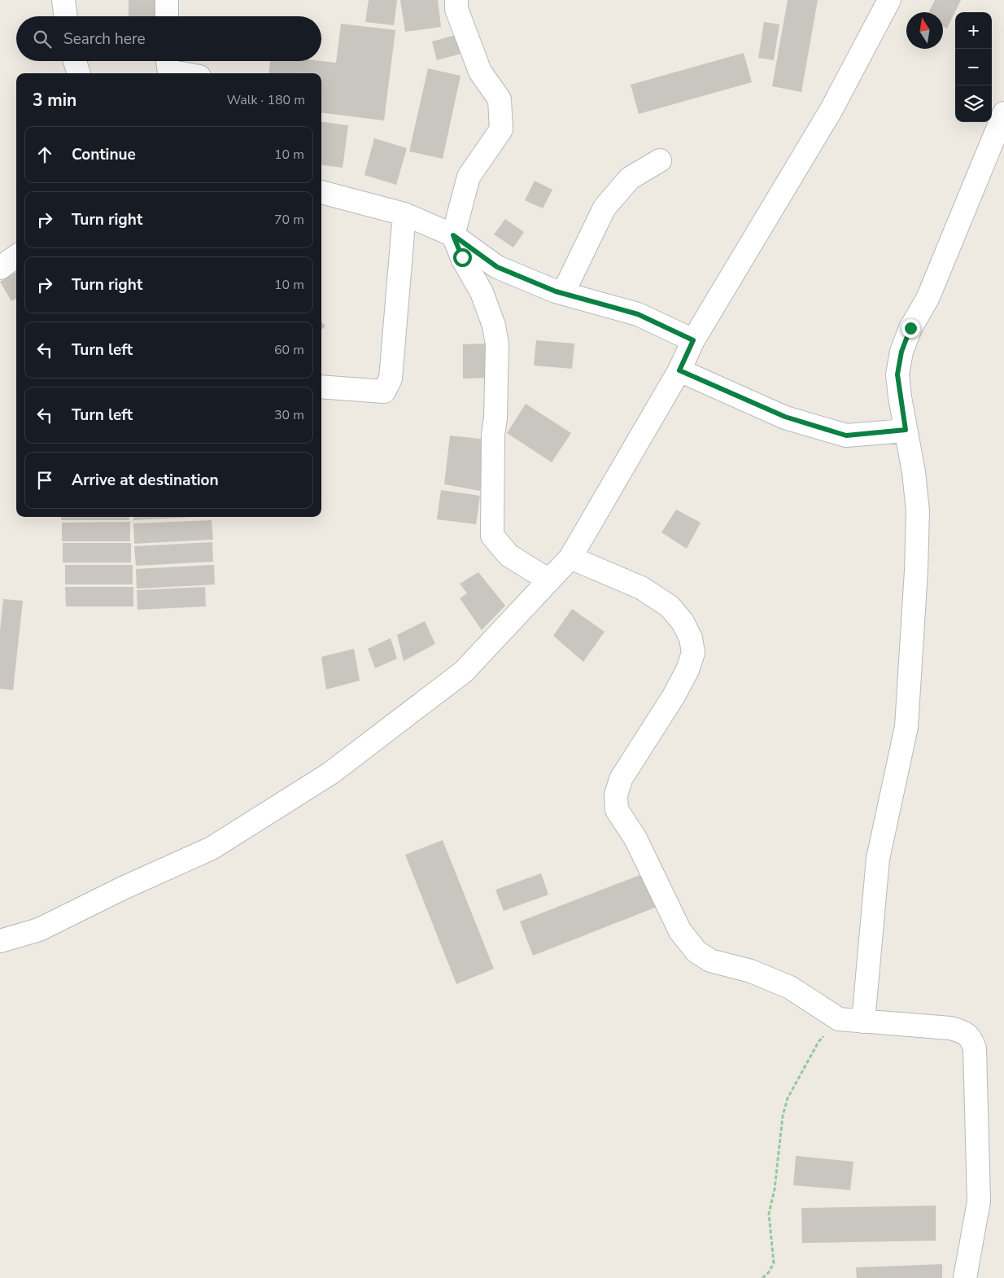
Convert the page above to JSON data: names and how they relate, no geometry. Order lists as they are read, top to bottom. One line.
{"north":"top","page":{"map_buttons":["+","−"],"search":"Search here","heading":["3 min","Walk · 180 m"],"list":[["Continue","10 m"],["Turn right","70 m"],["Turn right","10 m"],["Turn left","60 m"],["Turn left","30 m"],"Arrive at destination"]}}
